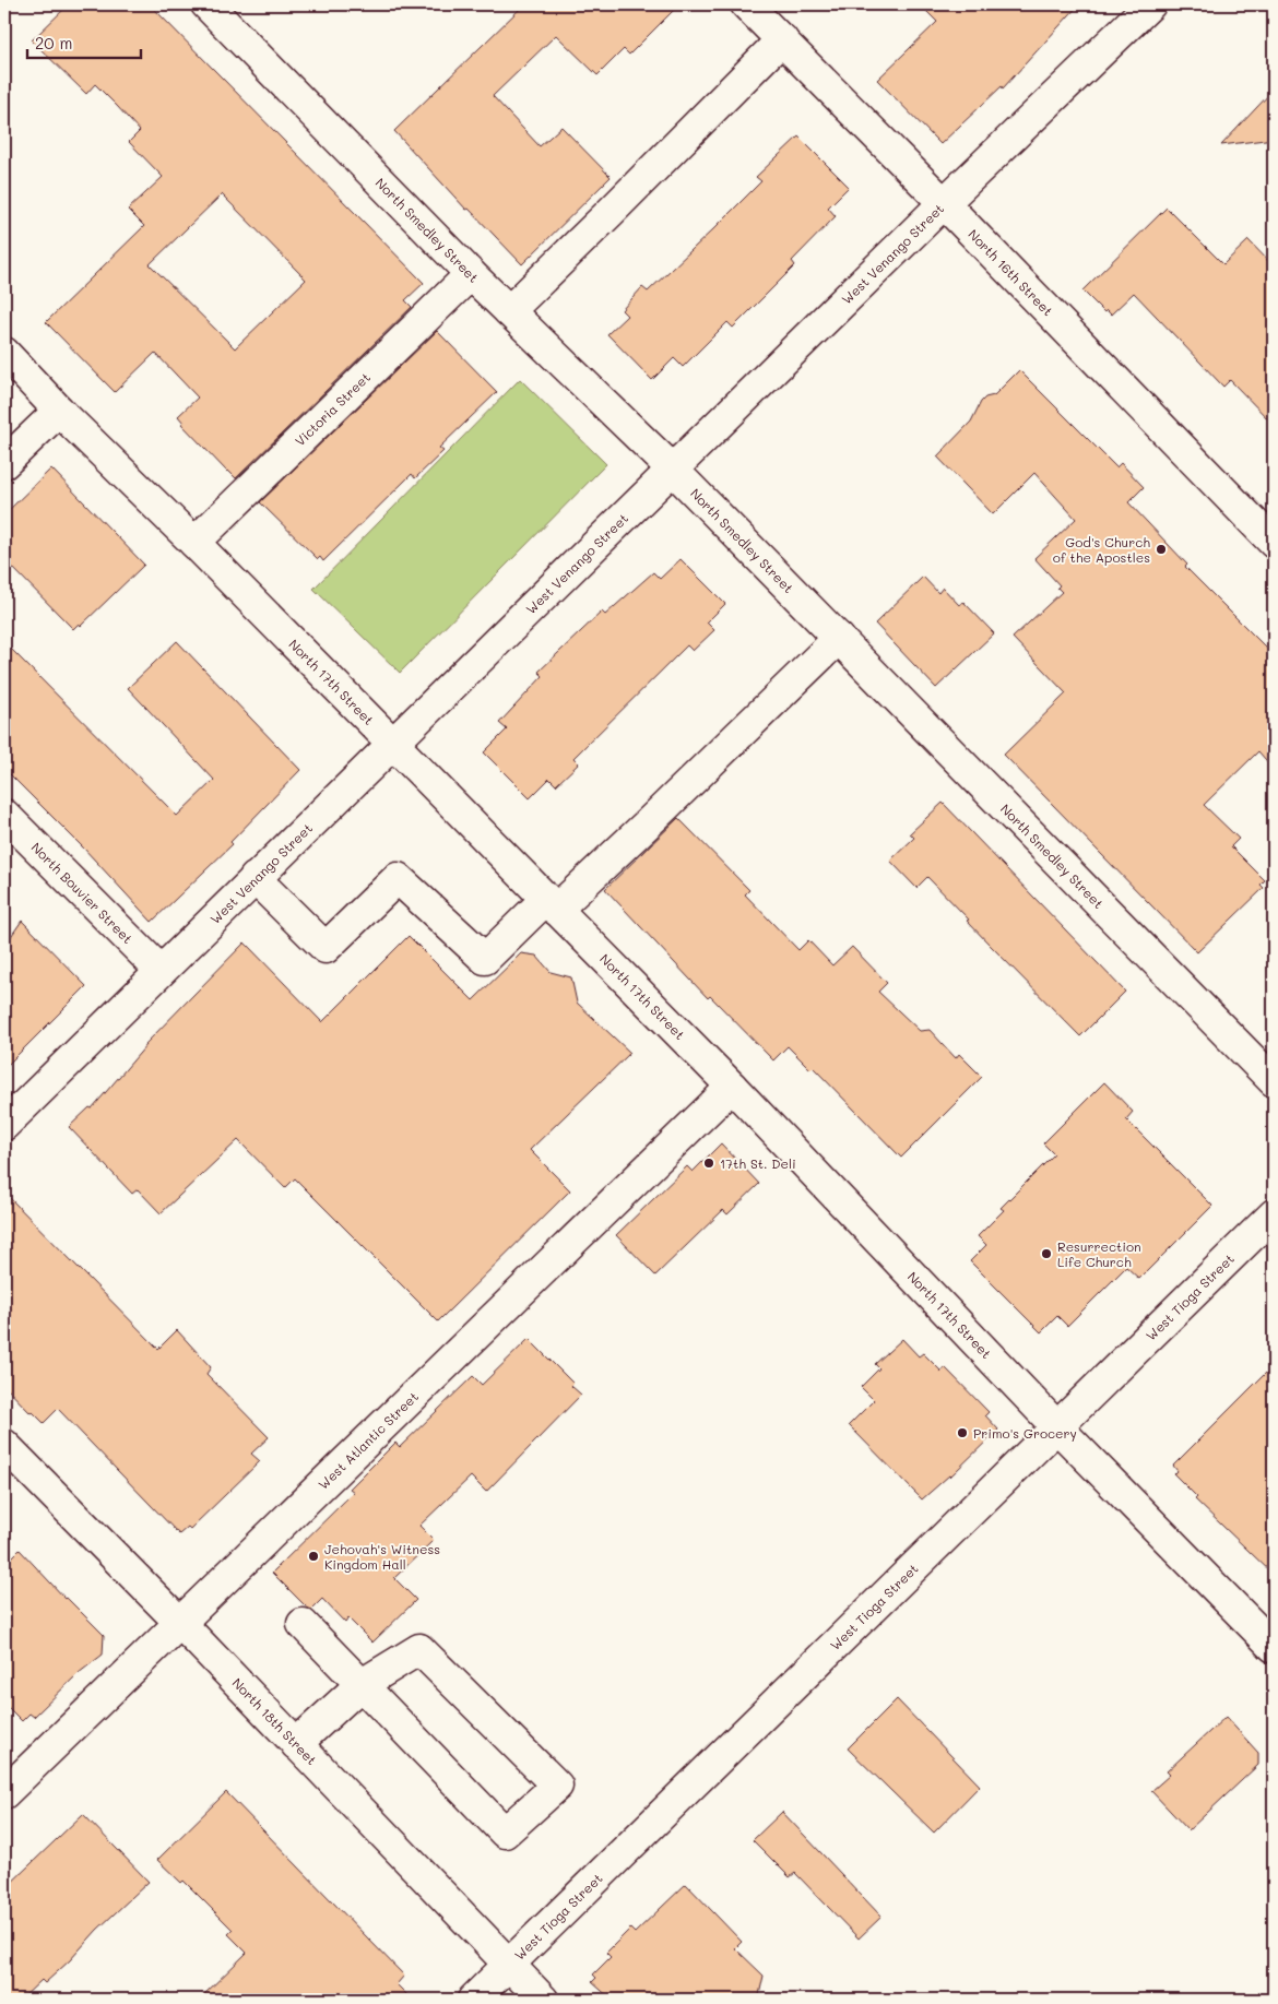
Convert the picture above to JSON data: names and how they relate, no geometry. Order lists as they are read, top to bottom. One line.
{"streets":{"street":["North Smedley Street","West Venango Street","North 16th Street","Victoria Street","North 17th Street","North Bouvier Street","West Tioga Street","West Atlantic Street","North 18th Street"]},"crossings":[["North Smedley Street","West Venango Street"],["North Smedley Street","Victoria Street"],["West Venango Street","North 16th Street"],["West Venango Street","North 17th Street"],["West Venango Street","North Bouvier Street"],["Victoria Street","North 17th Street"],["North 17th Street","West Tioga Street"],["North 17th Street","West Atlantic Street"],["West Tioga Street","North 18th Street"],["West Atlantic Street","North 18th Street"]],"places":["God's Church of the Apostles","17th St. Deli","Resurrection Life Church","Primo's Grocery","Jehovah's Witness Kingdom Hall"],"scale_bar":"20 m"}
